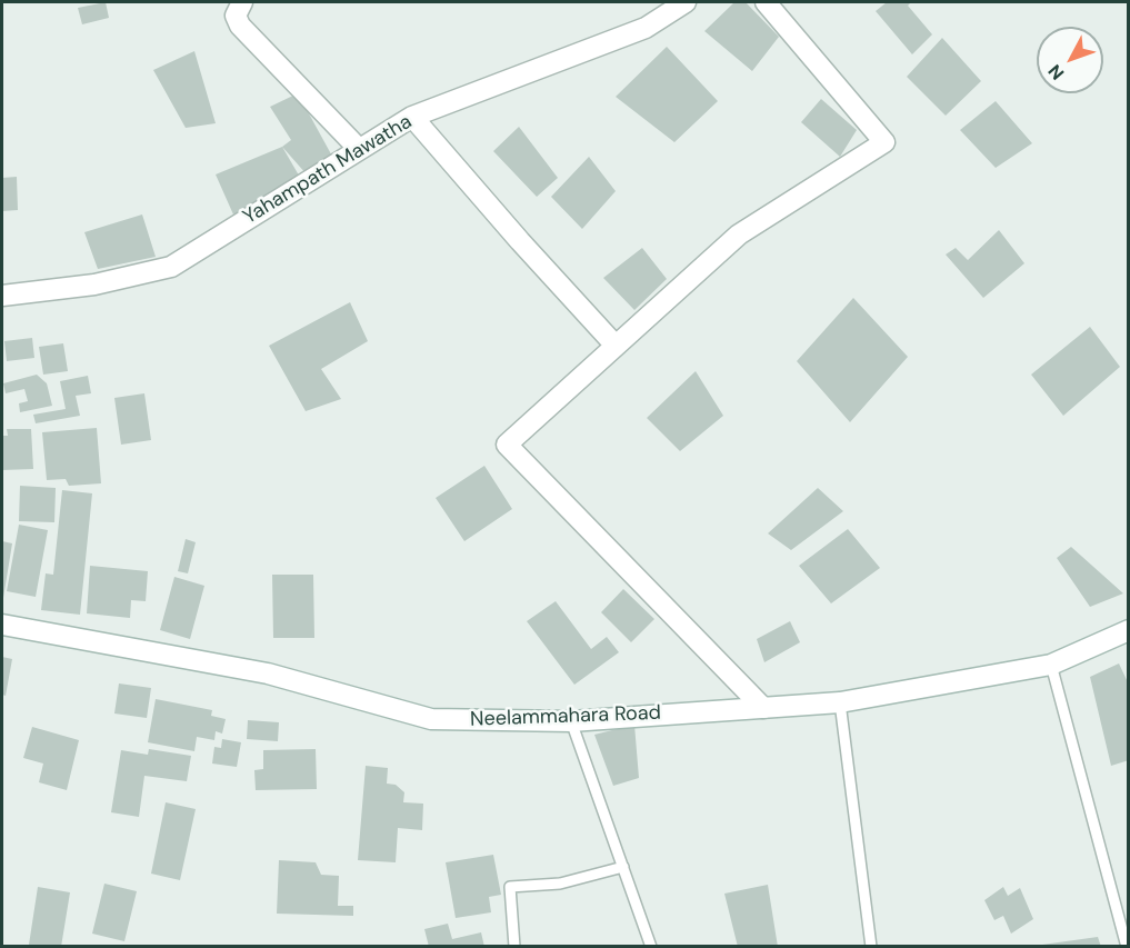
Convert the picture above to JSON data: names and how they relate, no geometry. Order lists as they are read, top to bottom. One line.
{"streets":{"street":["Yahampath Mawatha","Neelammahara Road"]},"north":"bottom left"}
